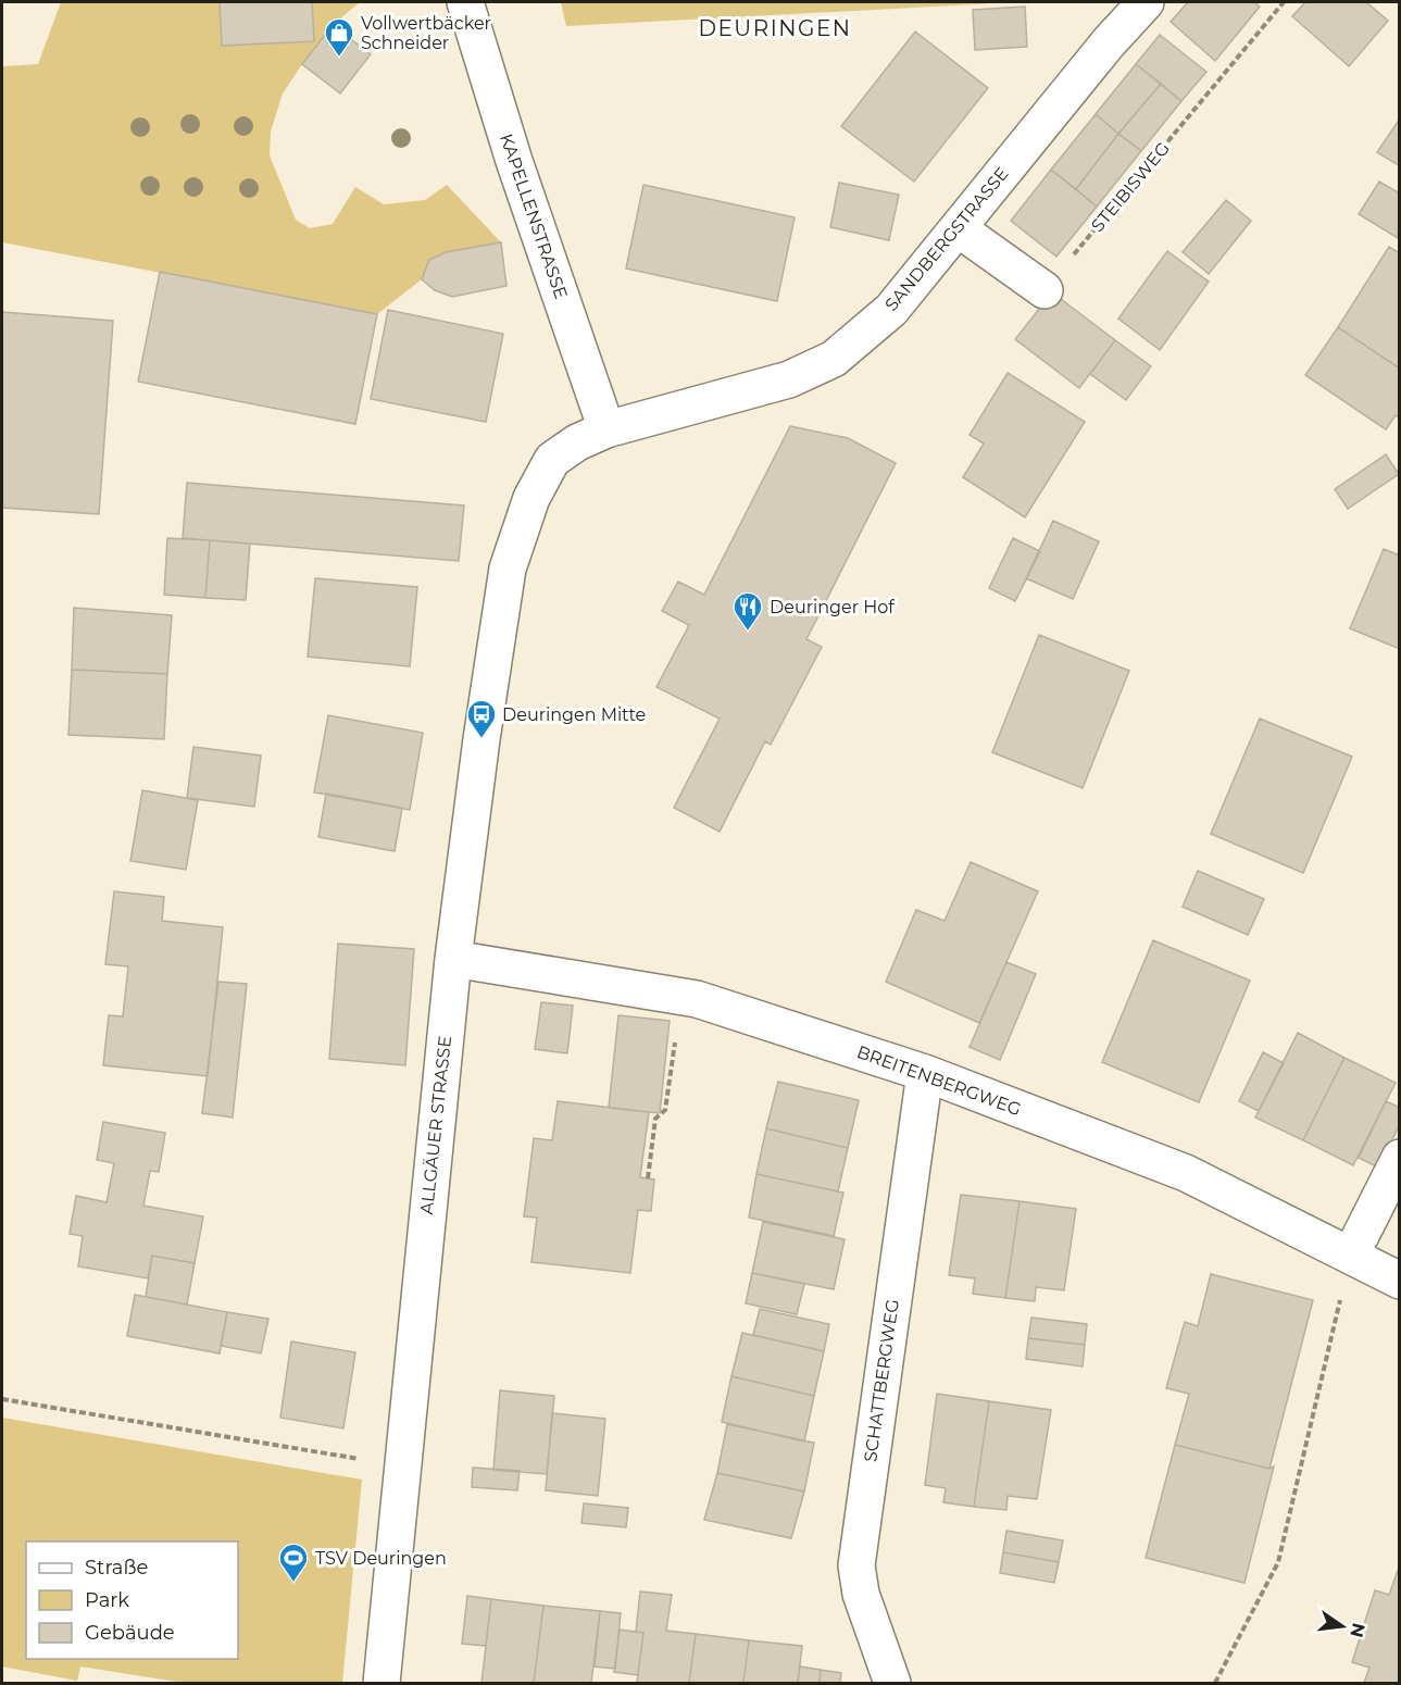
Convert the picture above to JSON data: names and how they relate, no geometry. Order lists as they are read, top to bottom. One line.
{"streets":{"street":["KAPELLENSTRASSE","SANDBERGSTRASSE","BREITENBERGWEG","ALLGÄUER STRASSE","SCHATTBERGWEG"],"path":["STEIBISWEG"]},"crossings":[["KAPELLENSTRASSE","SANDBERGSTRASSE"],["SANDBERGSTRASSE","ALLGÄUER STRASSE"],["BREITENBERGWEG","ALLGÄUER STRASSE"],["BREITENBERGWEG","SCHATTBERGWEG"]],"districts":["DEURINGEN"],"places":{"shop":["Vollwertbäcker Schneider"],"restaurant":["Deuringer Hof"],"bus stop":["Deuringen Mitte"],"sports":["TSV Deuringen"]},"legend":["Straße","Park","Gebäude"],"north":"right"}
